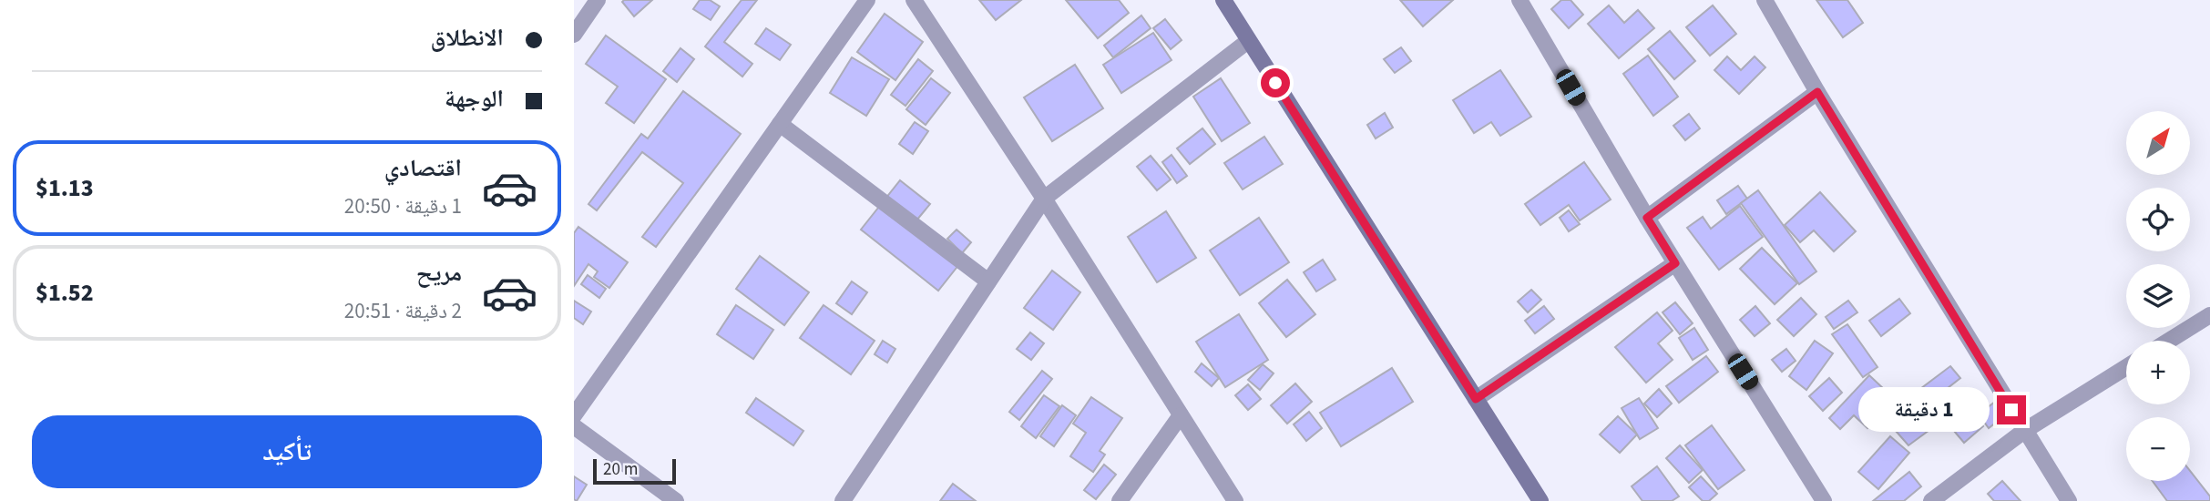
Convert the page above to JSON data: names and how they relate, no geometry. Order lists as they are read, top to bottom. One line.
{"scale_bar":"20 m","north":"top right","page":{"banner":["الانطلاق","الوجهة"],"map_buttons":["+","−"],"list":[{"name":"اقتصادي","note":"1 دقيقة · 20:50","value":"$1.13"},{"name":"مريح","note":"2 دقيقة · 20:51","value":"$1.52"}],"bubble":"1 دقيقة","buttons":"تأكيد","scale":"20 m"}}
